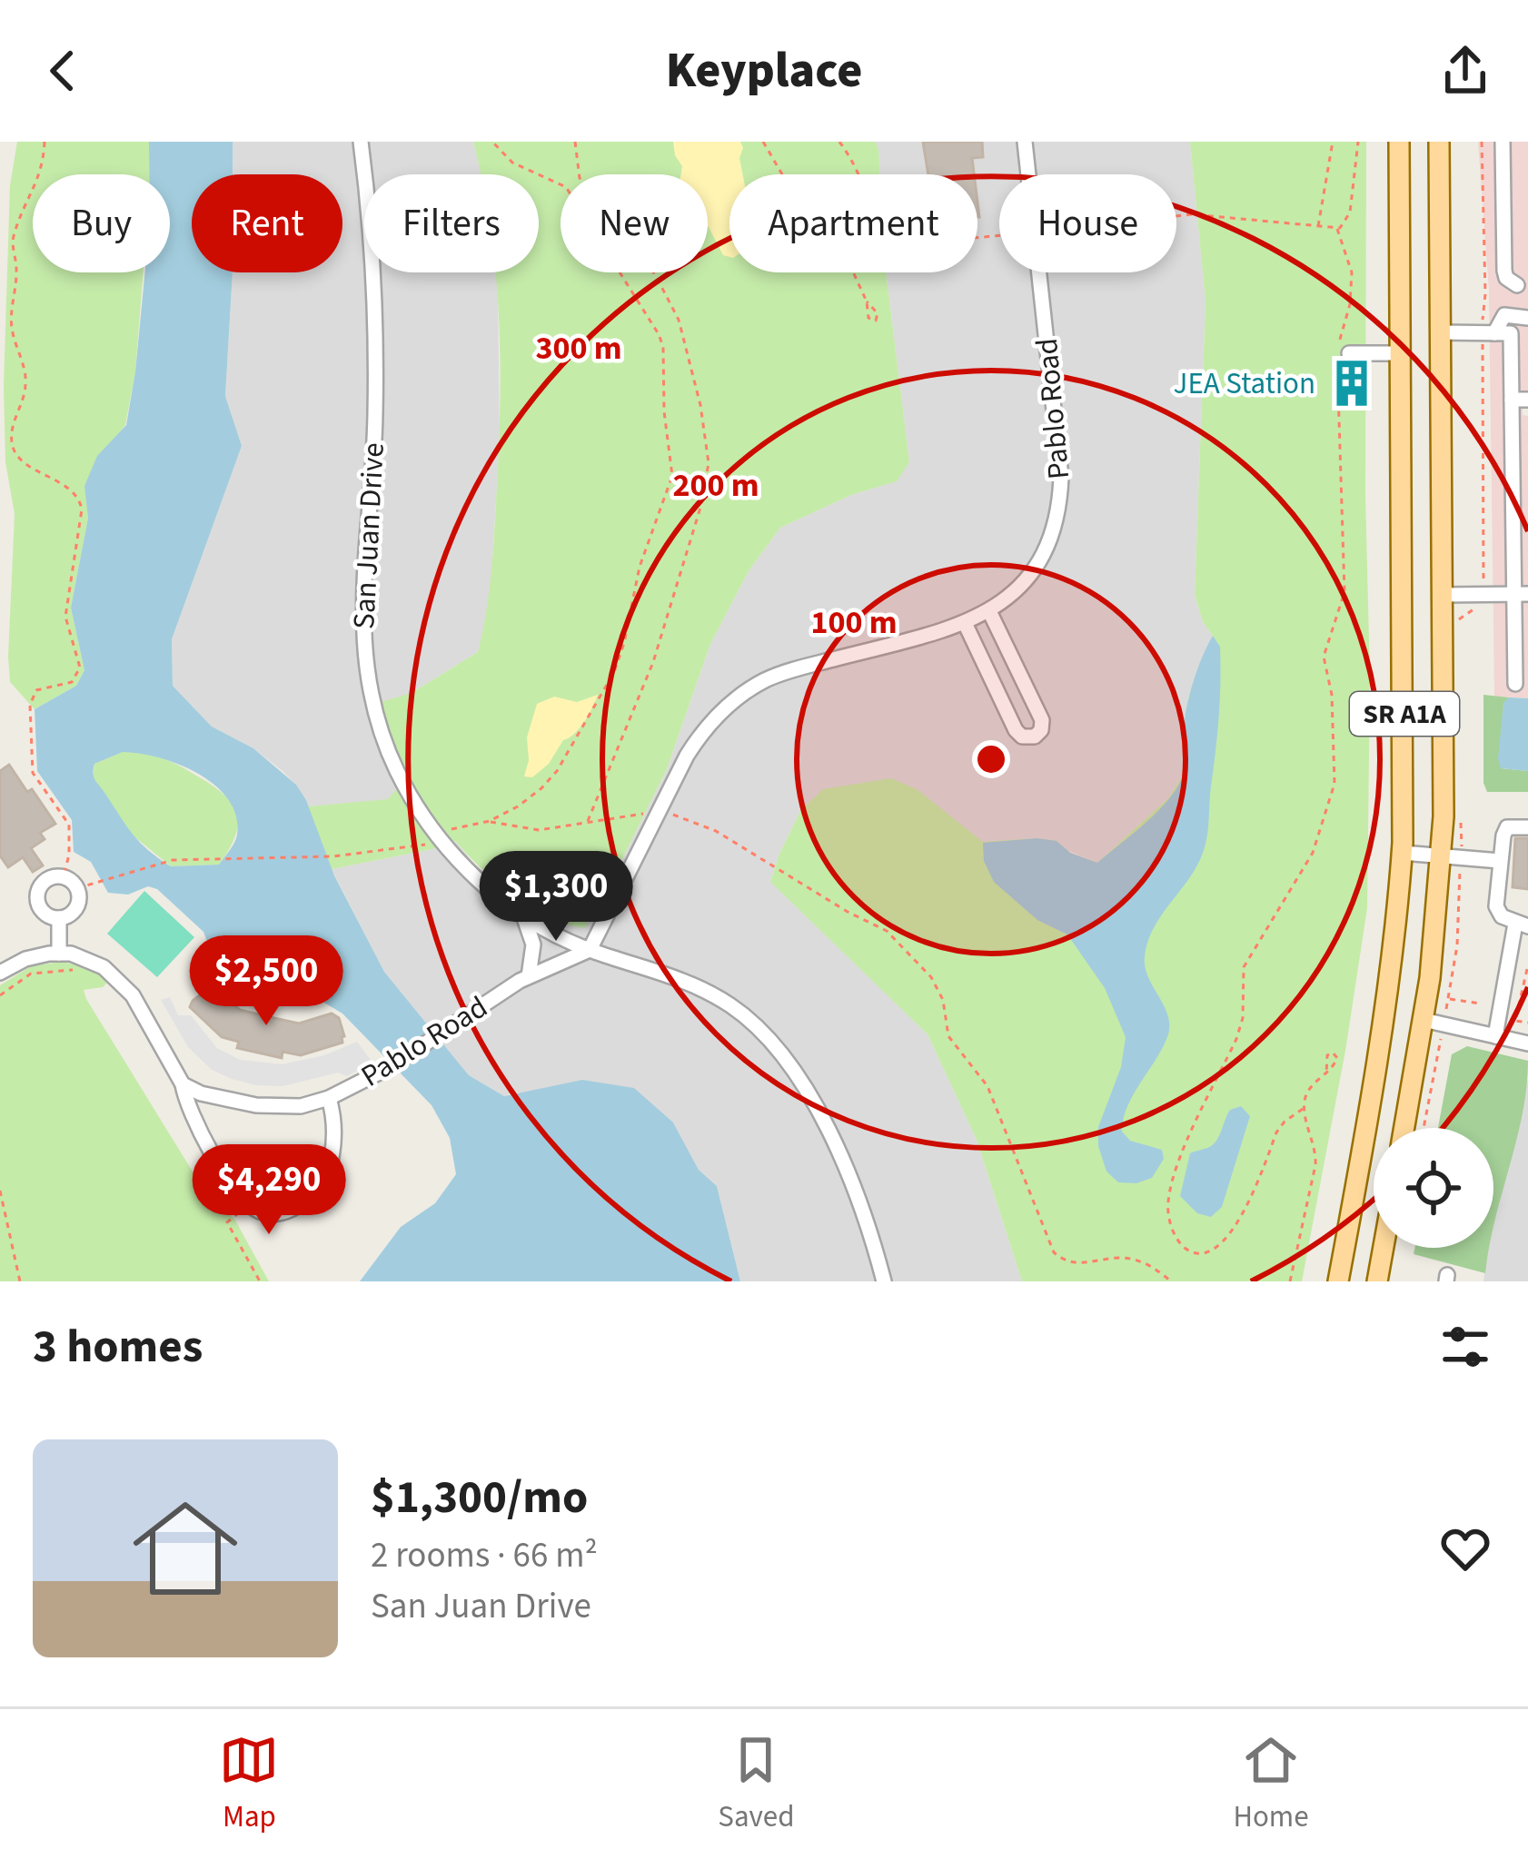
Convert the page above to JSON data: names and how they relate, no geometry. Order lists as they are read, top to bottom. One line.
{"streets":{"main road":["SR A1A"],"street":["Pablo Road","San Juan Drive"]},"crossings":[["Pablo Road","San Juan Drive"]],"places":{"building":["JEA Station"]},"page":{"header":"Keyplace","chip":["Buy","Rent","Filters","New","Apartment","House"],"price":["$1,300","$2,500","$4,290"],"heading":"3 homes","list":[{"name":"$1,300/mo","note":"2 rooms · 66 m² · San Juan Drive"}],"tabs":["Map","Saved","Home"]},"rings":["300 m","200 m","100 m"]}
